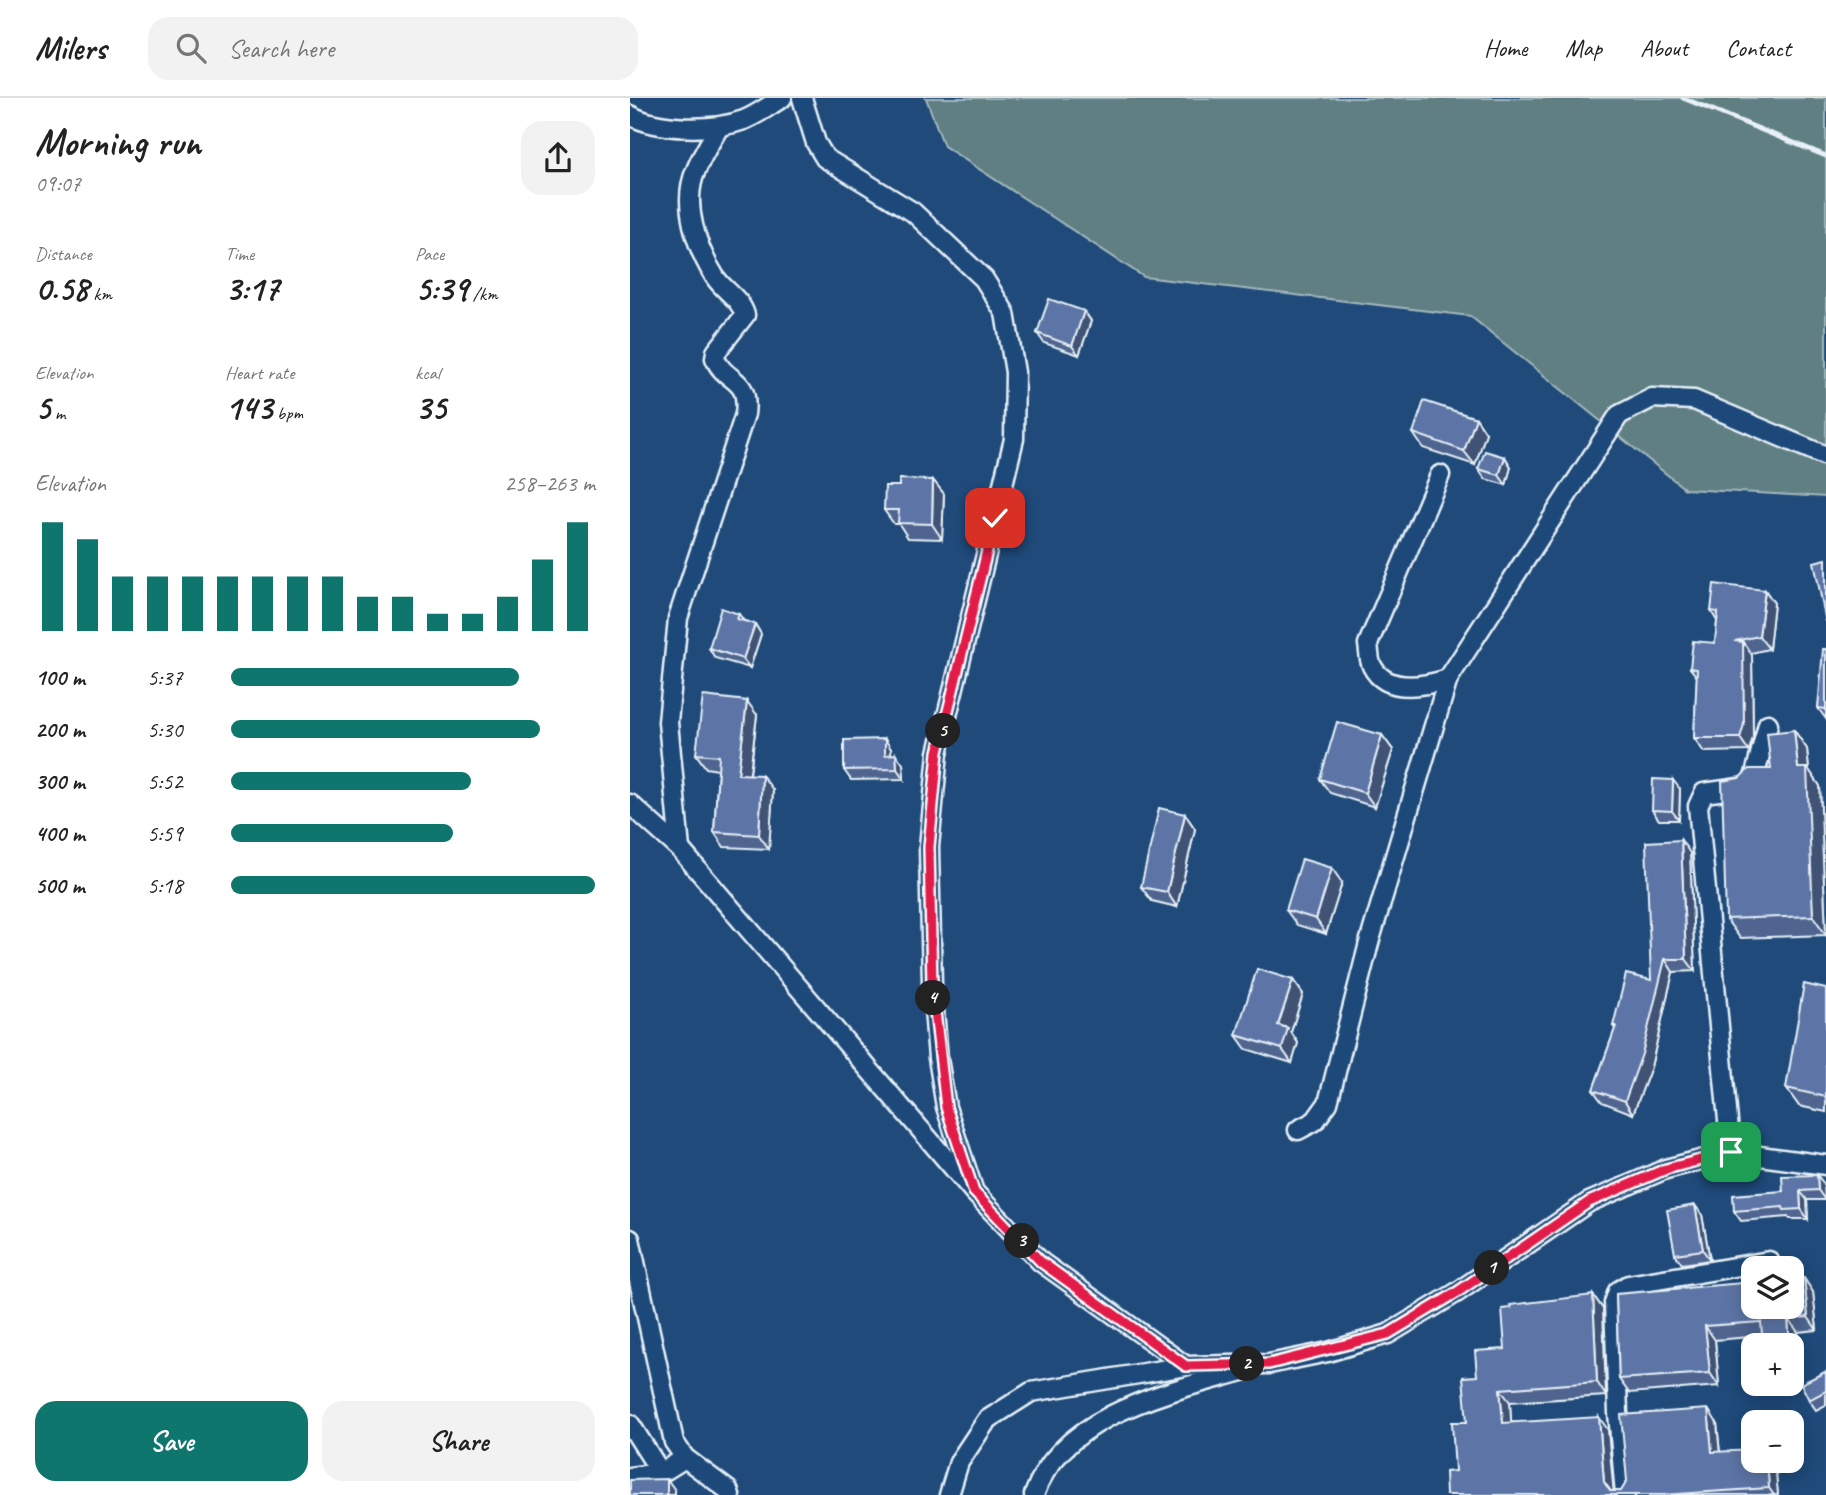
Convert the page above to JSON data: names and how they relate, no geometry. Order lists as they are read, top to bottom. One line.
{"page":{"header":"Milers","search":"Search here","nav":["Home","Map","About","Contact"],"heading":["Morning run","09:07"],"stats":[["Distance","0.58 km"],["Time","3:17"],["Pace","5:39 /km"],["Elevation","5 m"],["Heart rate","143 bpm"],["kcal","35"]],"chart":["Elevation","258–263 m"],"list":[{"name":"100 m","note":"5:37"},{"name":"200 m","note":"5:30"},{"name":"300 m","note":"5:52"},{"name":"400 m","note":"5:59"},{"name":"500 m","note":"5:18"}],"pins":["5","4","3","1","2"],"map_buttons":["+","−"],"buttons":["Save","Share"]}}
